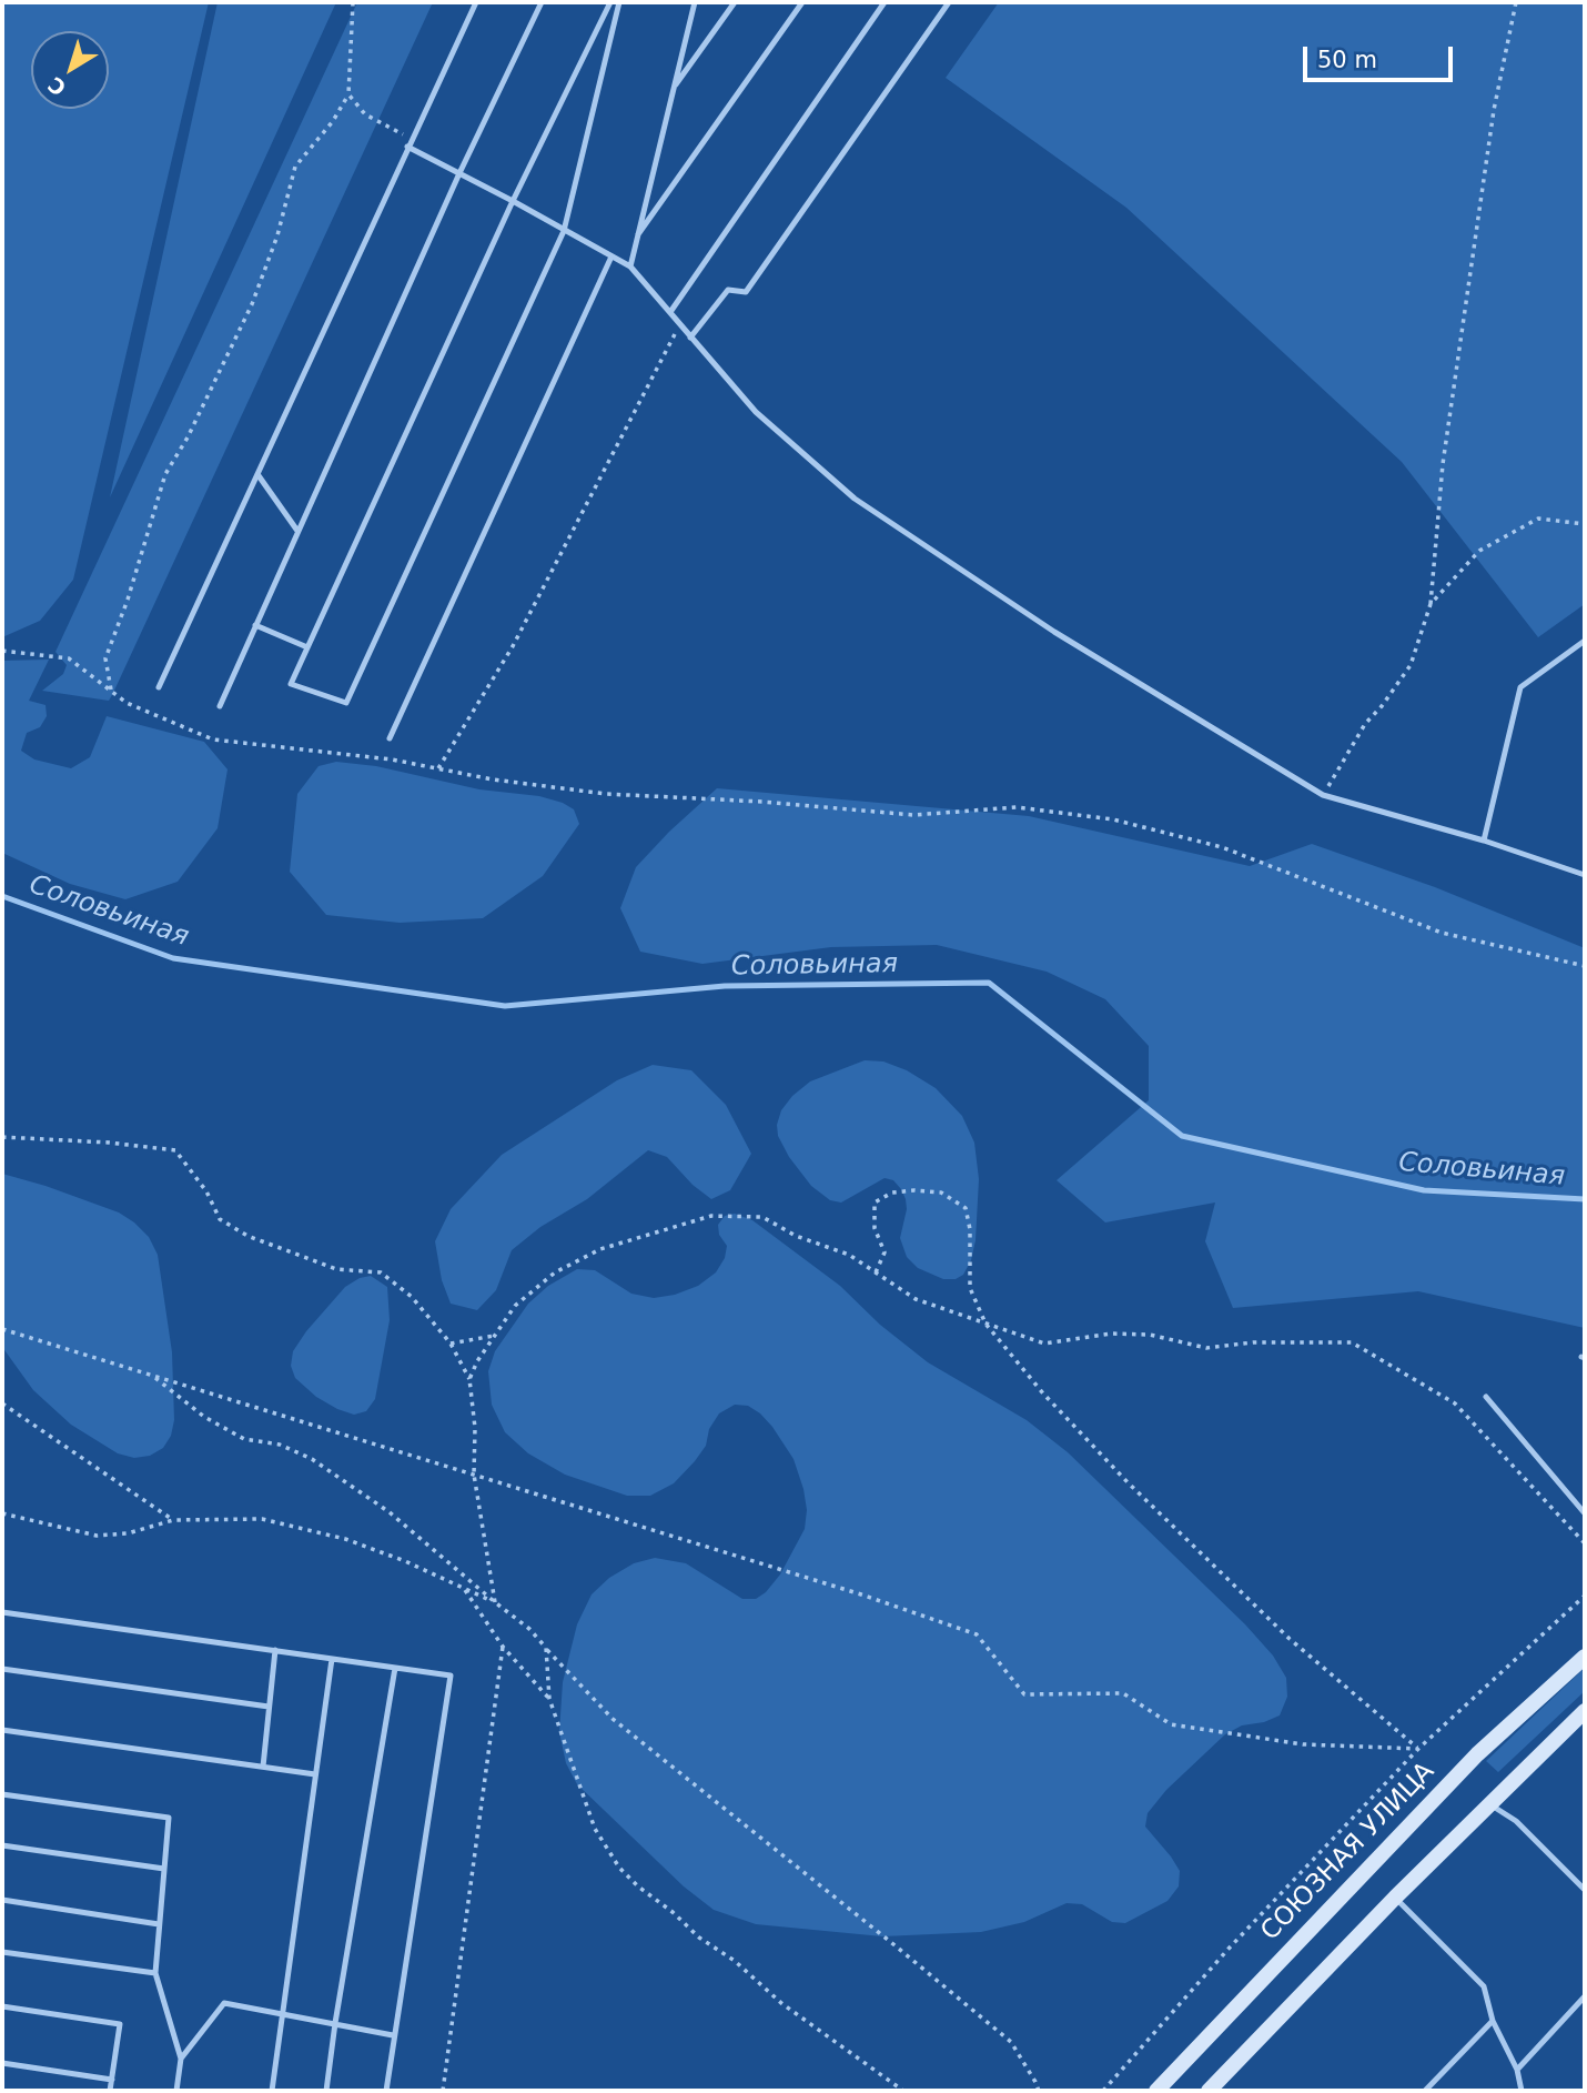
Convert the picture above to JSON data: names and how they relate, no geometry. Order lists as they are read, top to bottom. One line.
{"streets":{"main road":["СОЮЗНАЯ УЛИЦА"]},"water":["Соловьиная"],"scale_bar":"50 m","north":"bottom left"}
